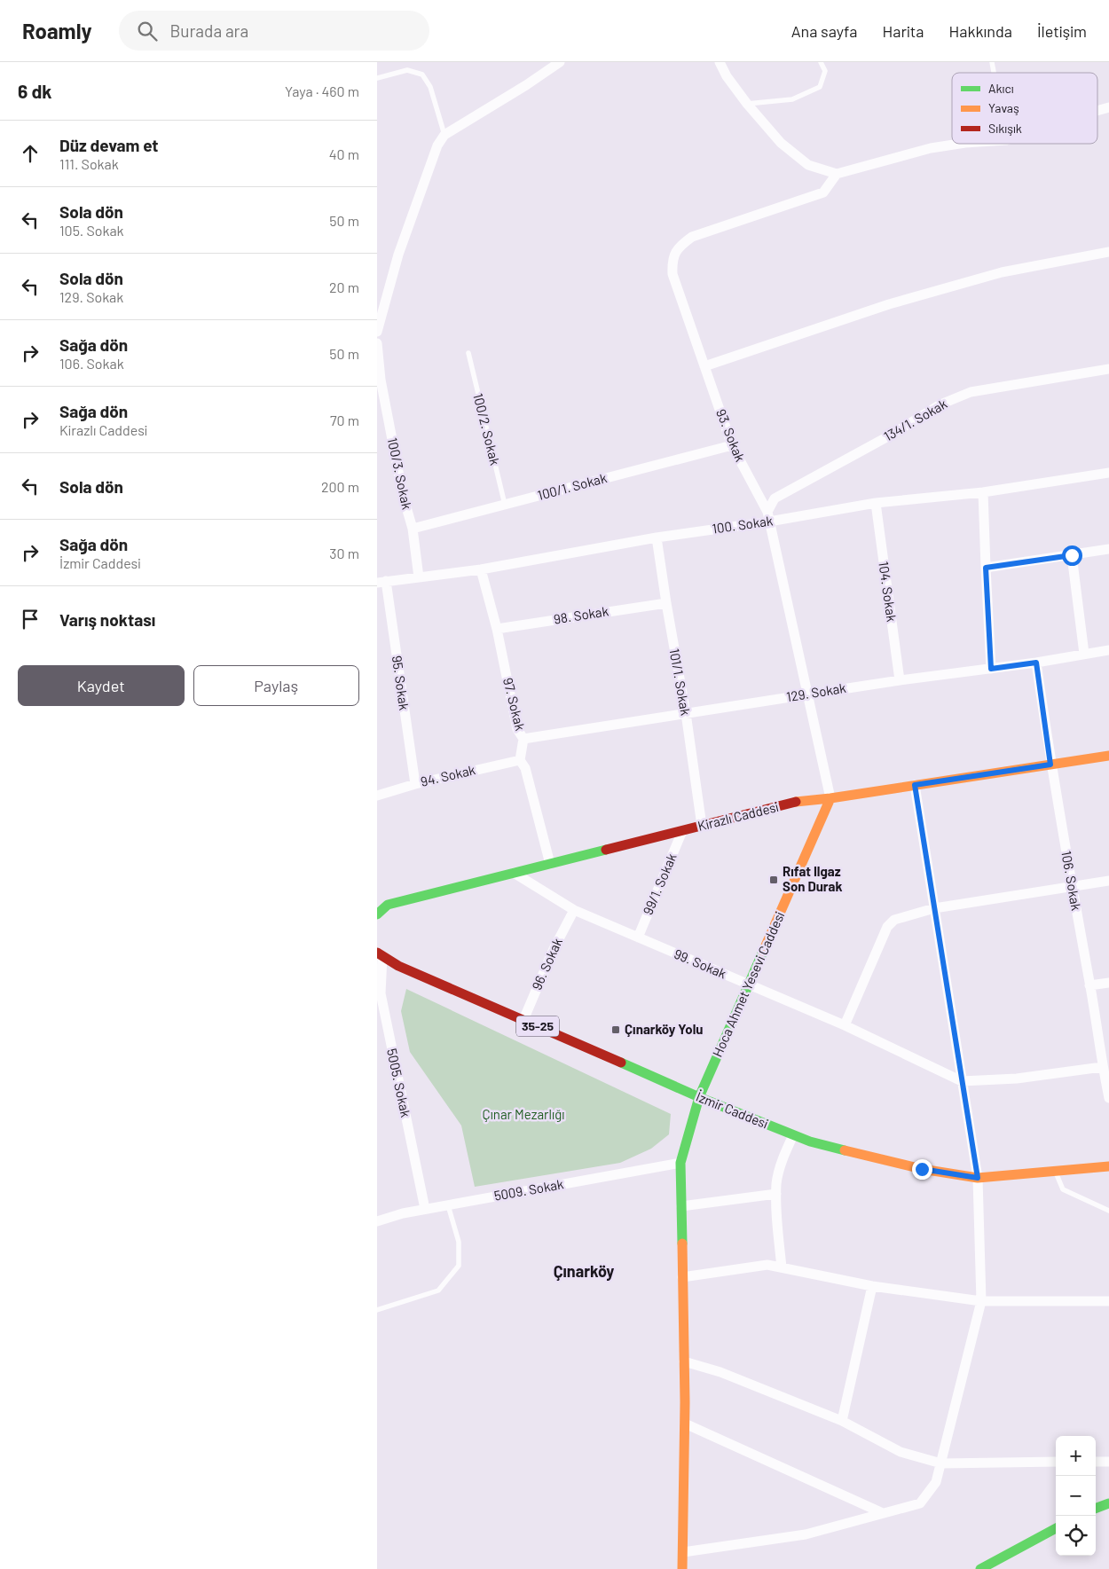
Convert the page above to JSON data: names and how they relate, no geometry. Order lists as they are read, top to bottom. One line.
{"streets":{"main road":["Kirazlı Caddesi","Hoca Ahmet Yesevi Caddesi","35-25","İzmir Caddesi"],"street":["134/1. Sokak","93. Sokak","100/3. Sokak","100/1. Sokak","100. Sokak","104. Sokak","98. Sokak","101/1. Sokak","95. Sokak","129. Sokak","97. Sokak","94. Sokak","106. Sokak","99/1. Sokak","96. Sokak","99. Sokak","5005. Sokak","5009. Sokak"],"lane":["100/2. Sokak"]},"crossings":[["134/1. Sokak","93. Sokak"],["134/1. Sokak","100. Sokak"],["100/2. Sokak","100/1. Sokak"],["93. Sokak","100/1. Sokak"],["93. Sokak","100. Sokak"],["93. Sokak","129. Sokak"],["93. Sokak","Kirazlı Caddesi"],["93. Sokak","Hoca Ahmet Yesevi Caddesi"],["100/3. Sokak","100/1. Sokak"],["100/3. Sokak","100. Sokak"],["100. Sokak","104. Sokak"],["100. Sokak","101/1. Sokak"],["100. Sokak","95. Sokak"],["100. Sokak","97. Sokak"],["104. Sokak","129. Sokak"],["98. Sokak","101/1. Sokak"],["98. Sokak","97. Sokak"],["101/1. Sokak","129. Sokak"],["101/1. Sokak","Kirazlı Caddesi"],["95. Sokak","94. Sokak"],["129. Sokak","97. Sokak"],["129. Sokak","106. Sokak"],["97. Sokak","94. Sokak"],["Kirazlı Caddesi","106. Sokak"],["Kirazlı Caddesi","99/1. Sokak"],["Kirazlı Caddesi","99. Sokak"],["Kirazlı Caddesi","Hoca Ahmet Yesevi Caddesi"],["99/1. Sokak","99. Sokak"],["96. Sokak","99. Sokak"],["96. Sokak","İzmir Caddesi"],["99. Sokak","Hoca Ahmet Yesevi Caddesi"],["Hoca Ahmet Yesevi Caddesi","İzmir Caddesi"],["Hoca Ahmet Yesevi Caddesi","5009. Sokak"],["5005. Sokak","İzmir Caddesi"],["5005. Sokak","5009. Sokak"]],"districts":["Çınarköy"],"parks":["Çınar Mezarlığı"],"places":{"transit":["Rıfat Ilgaz Son Durak","Çınarköy Yolu"]},"legend":["Akıcı","Yavaş","Sıkışık"],"page":{"header":"Roamly","search":"Burada ara","nav":["Ana sayfa","Harita","Hakkında","İletişim"],"heading":["6 dk","Yaya · 460 m"],"list":[["Düz devam et","111. Sokak","40 m"],["Sola dön","105. Sokak","50 m"],["Sola dön","129. Sokak","20 m"],["Sağa dön","106. Sokak","50 m"],["Sağa dön","Kirazlı Caddesi","70 m"],["Sola dön","200 m"],["Sağa dön","İzmir Caddesi","30 m"],"Varış noktası"],"buttons":["Kaydet","Paylaş"],"map_buttons":["+","−"]}}
